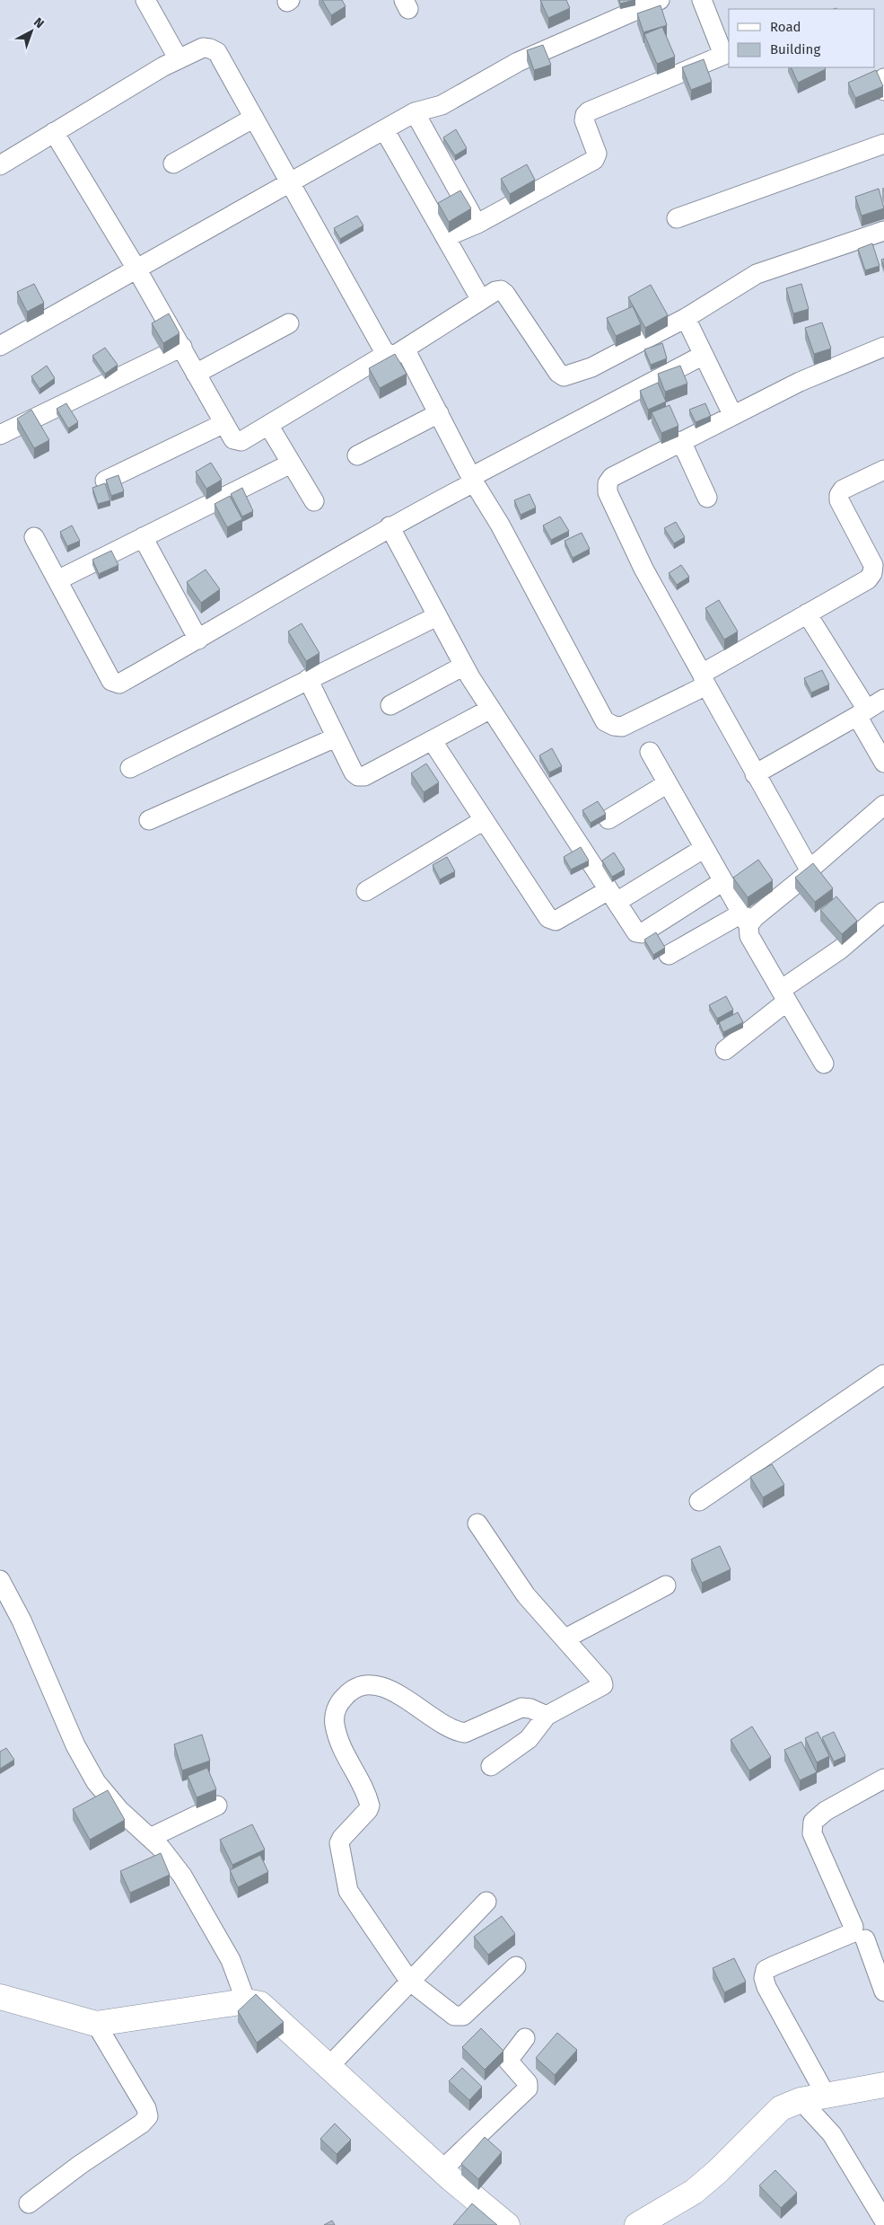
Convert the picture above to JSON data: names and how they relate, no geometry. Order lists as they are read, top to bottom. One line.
{"legend":["Road","Building"],"north":"top right"}
